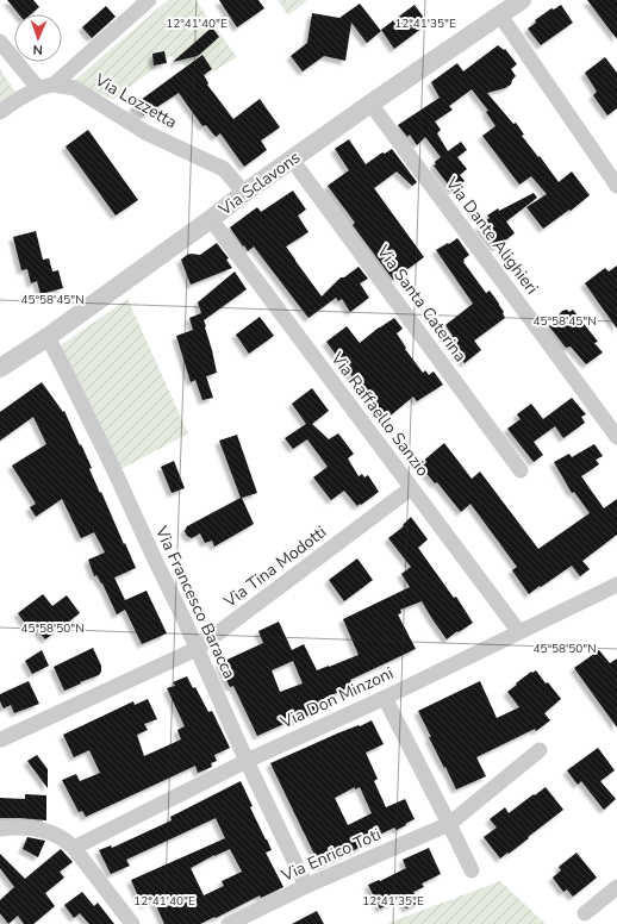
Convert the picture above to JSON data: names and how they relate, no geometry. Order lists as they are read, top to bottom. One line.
{"streets":{"street":["Via Lozzetta","Via Sclavons","Via Dante Alighieri","Via Santa Caterina","Via Raffaello Sanzio","Via Tina Modotti","Via Francesco Baracca","Via Don Minzoni","Via Enrico Toti"]},"crossings":[["Via Lozzetta","Via Sclavons"],["Via Sclavons","Via Dante Alighieri"],["Via Sclavons","Via Santa Caterina"],["Via Sclavons","Via Raffaello Sanzio"],["Via Sclavons","Via Francesco Baracca"],["Via Raffaello Sanzio","Via Tina Modotti"],["Via Raffaello Sanzio","Via Don Minzoni"],["Via Tina Modotti","Via Francesco Baracca"],["Via Francesco Baracca","Via Don Minzoni"],["Via Francesco Baracca","Via Enrico Toti"]],"north":"bottom","coordinates":["12°41'40\"E","12°41'35\"E","45°58'45\"N","45°58'50\"N"]}
